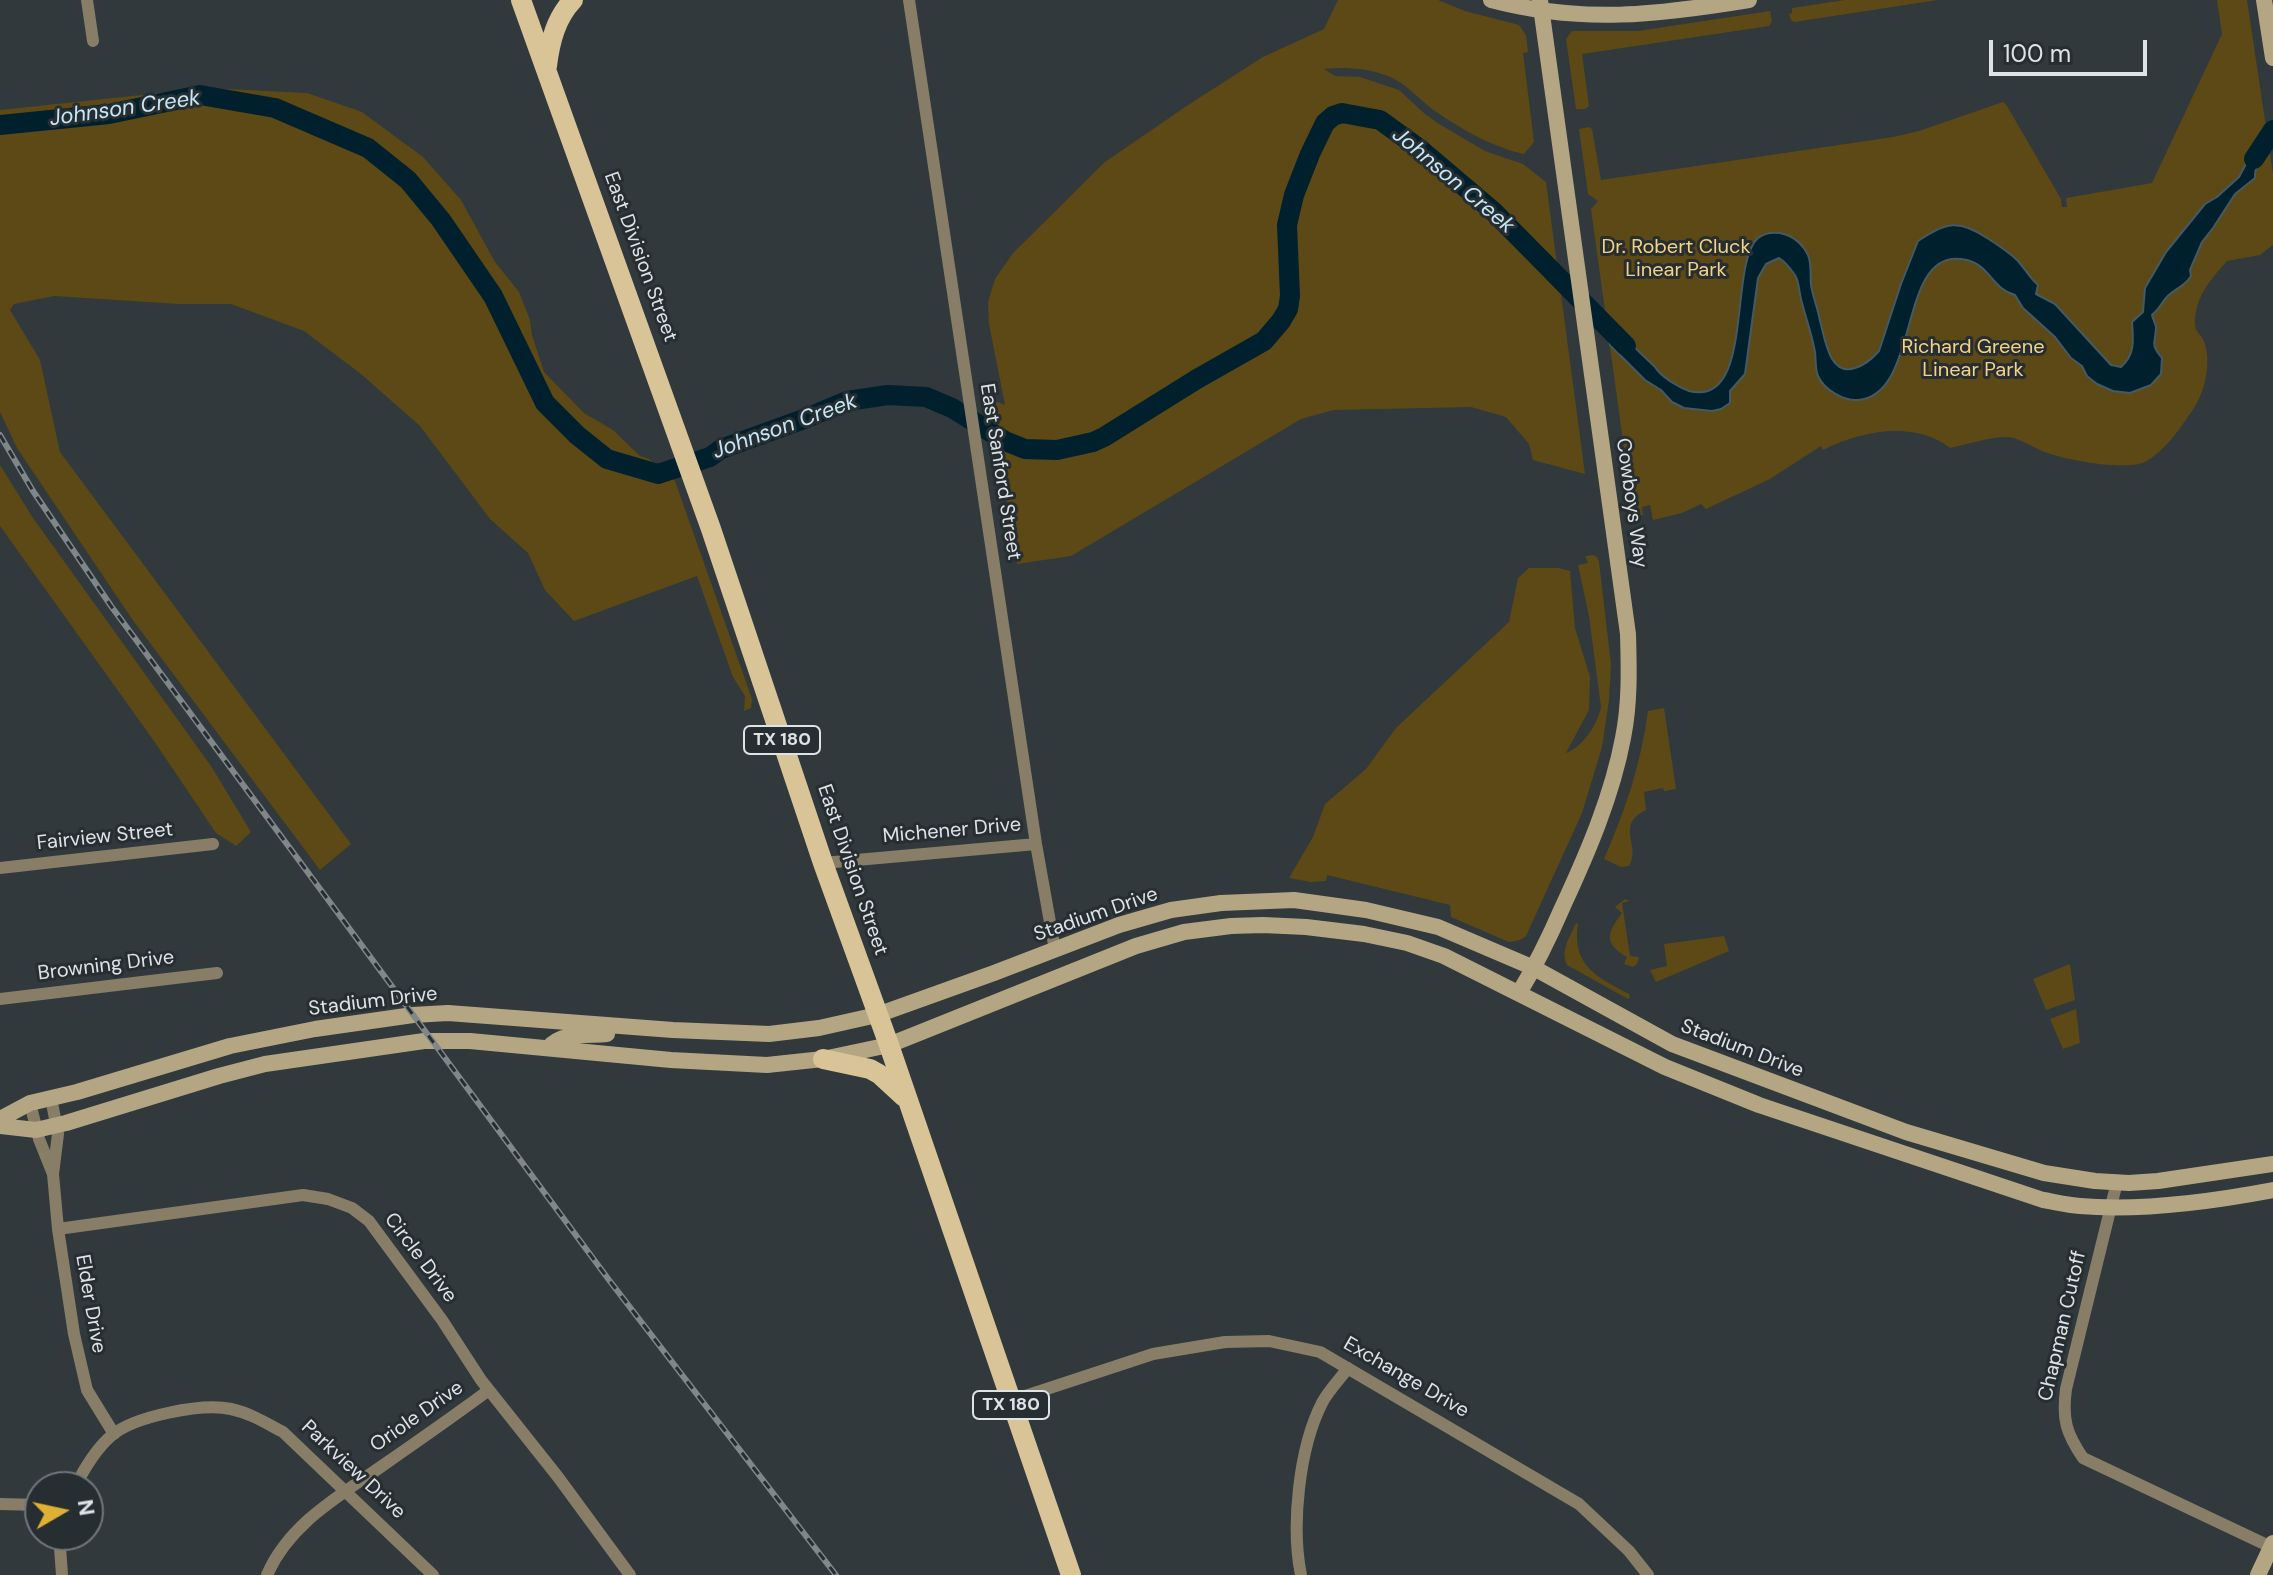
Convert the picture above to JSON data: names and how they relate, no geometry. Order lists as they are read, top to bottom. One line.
{"streets":{"main road":["East Division Street","Cowboys Way","TX 180","Stadium Drive"],"street":["East Sanford Street","Michener Drive","Fairview Street","Browning Drive","Circle Drive","Elder Drive","Chapman Cutoff","Exchange Drive","Oriole Drive","Parkview Drive"]},"crossings":[["East Division Street","Michener Drive"],["East Division Street","Stadium Drive"],["East Division Street","Exchange Drive"],["East Sanford Street","Michener Drive"],["East Sanford Street","Stadium Drive"],["Cowboys Way","Stadium Drive"],["Stadium Drive","Elder Drive"],["Stadium Drive","Chapman Cutoff"],["Circle Drive","Elder Drive"],["Circle Drive","Oriole Drive"],["Elder Drive","Parkview Drive"],["Oriole Drive","Parkview Drive"]],"water":["Johnson Creek"],"parks":["Dr. Robert Cluck Linear Park","Richard Greene Linear Park"],"scale_bar":"100 m","north":"right"}
